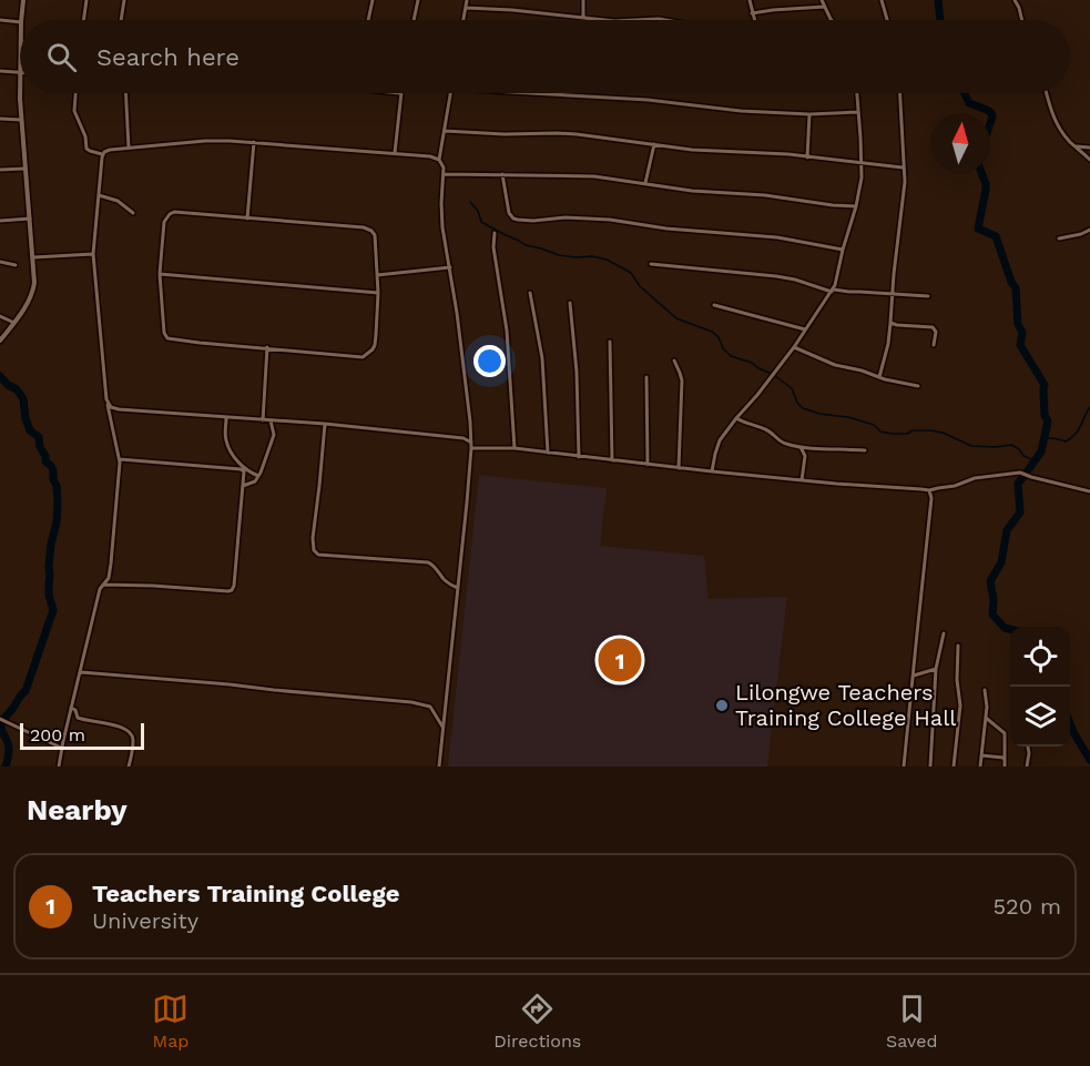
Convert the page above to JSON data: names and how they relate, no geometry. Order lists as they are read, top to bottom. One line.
{"places":["Lilongwe Teachers Training College Hall"],"scale_bar":"200 m","north":"top","page":{"search":"Search here","pins":"1","scale":"200 m","heading":"Nearby","list":[{"mark":"1","name":"Teachers Training College","note":"University","value":"520 m"}],"nav":["Map","Directions","Saved"]}}
